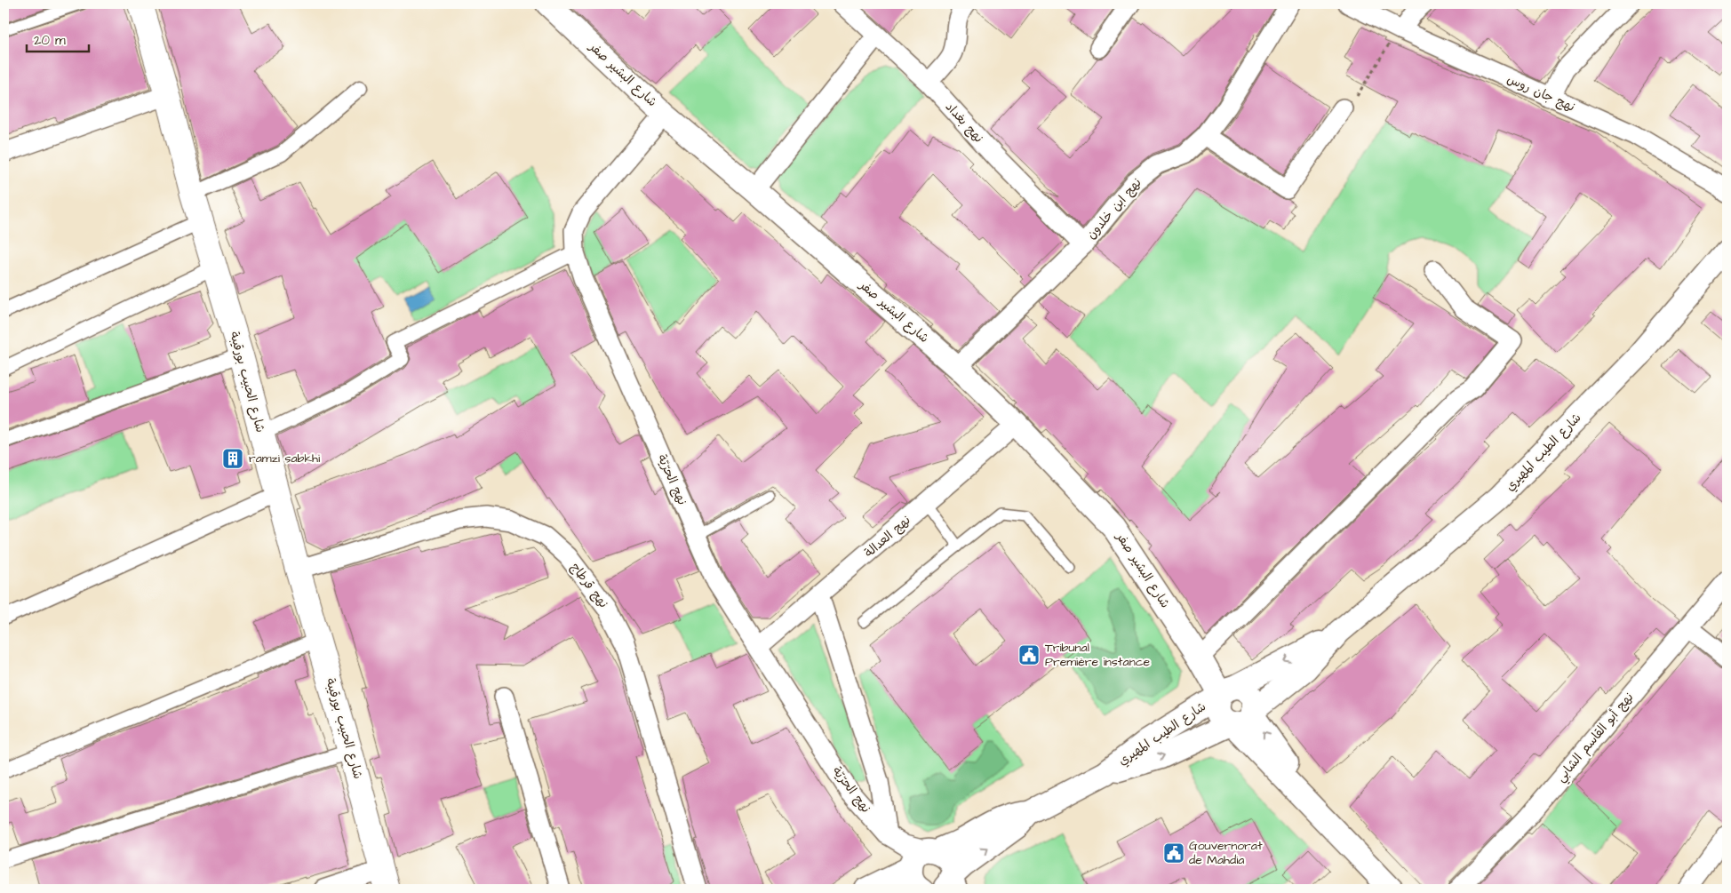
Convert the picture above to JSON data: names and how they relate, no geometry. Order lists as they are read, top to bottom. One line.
{"streets":{"main road":["شارع الحبيب بورقيبة"],"street":["شارع البشير صفر","نهج جان روس","نهج بغداد","نهج ابن خلدون","شارع الطيب المهيري","نهج الحرّيّة","نهج العدالة","نهج قرطاج","نهج أبو القاسم الشابي"]},"crossings":[["شارع البشير صفر","نهج ابن خلدون"],["شارع البشير صفر","شارع الطيب المهيري"],["شارع البشير صفر","نهج الحرّيّة"],["شارع البشير صفر","نهج العدالة"],["نهج بغداد","نهج ابن خلدون"],["شارع الحبيب بورقيبة","نهج قرطاج"],["شارع الطيب المهيري","نهج الحرّيّة"],["نهج الحرّيّة","نهج العدالة"]],"places":{"building":["ramzi sabkhi"],"public building":["Tribunal Première instance","Gouvernorat de Mahdia"]},"scale_bar":"20 m"}
